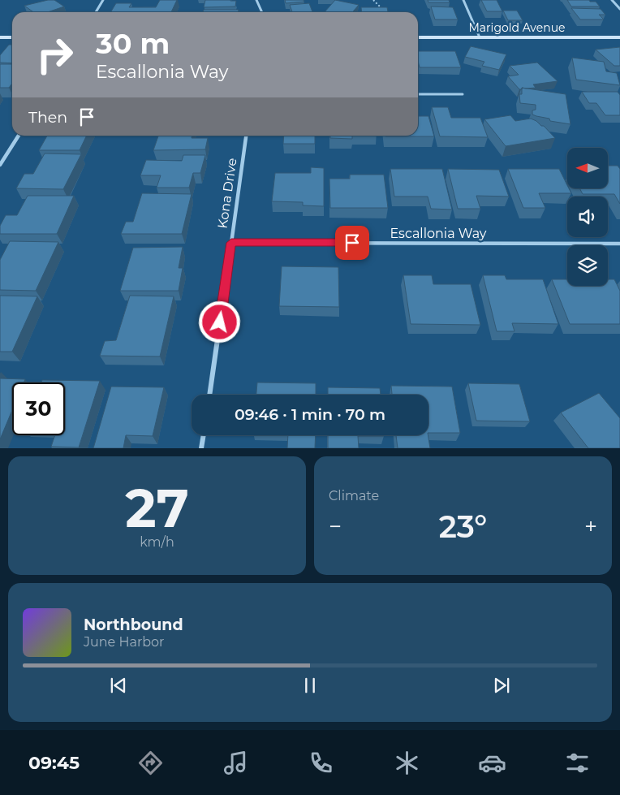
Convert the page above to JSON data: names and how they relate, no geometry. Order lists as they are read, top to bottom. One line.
{"streets":{"street":["Marigold Avenue","Kona Drive","Escallonia Way"]},"crossings":[["Kona Drive","Escallonia Way"]],"north":"left","page":{"turn":["30 m","Escallonia Way"],"then":"Then","limit":"30","trip":"09:46 · 1 min · 70 m","tile":[["27","km/h"],"Climate"],"heat":["−","23°","+"],"song":["Northbound","June Harbor"],"tabs":"09:45"}}
